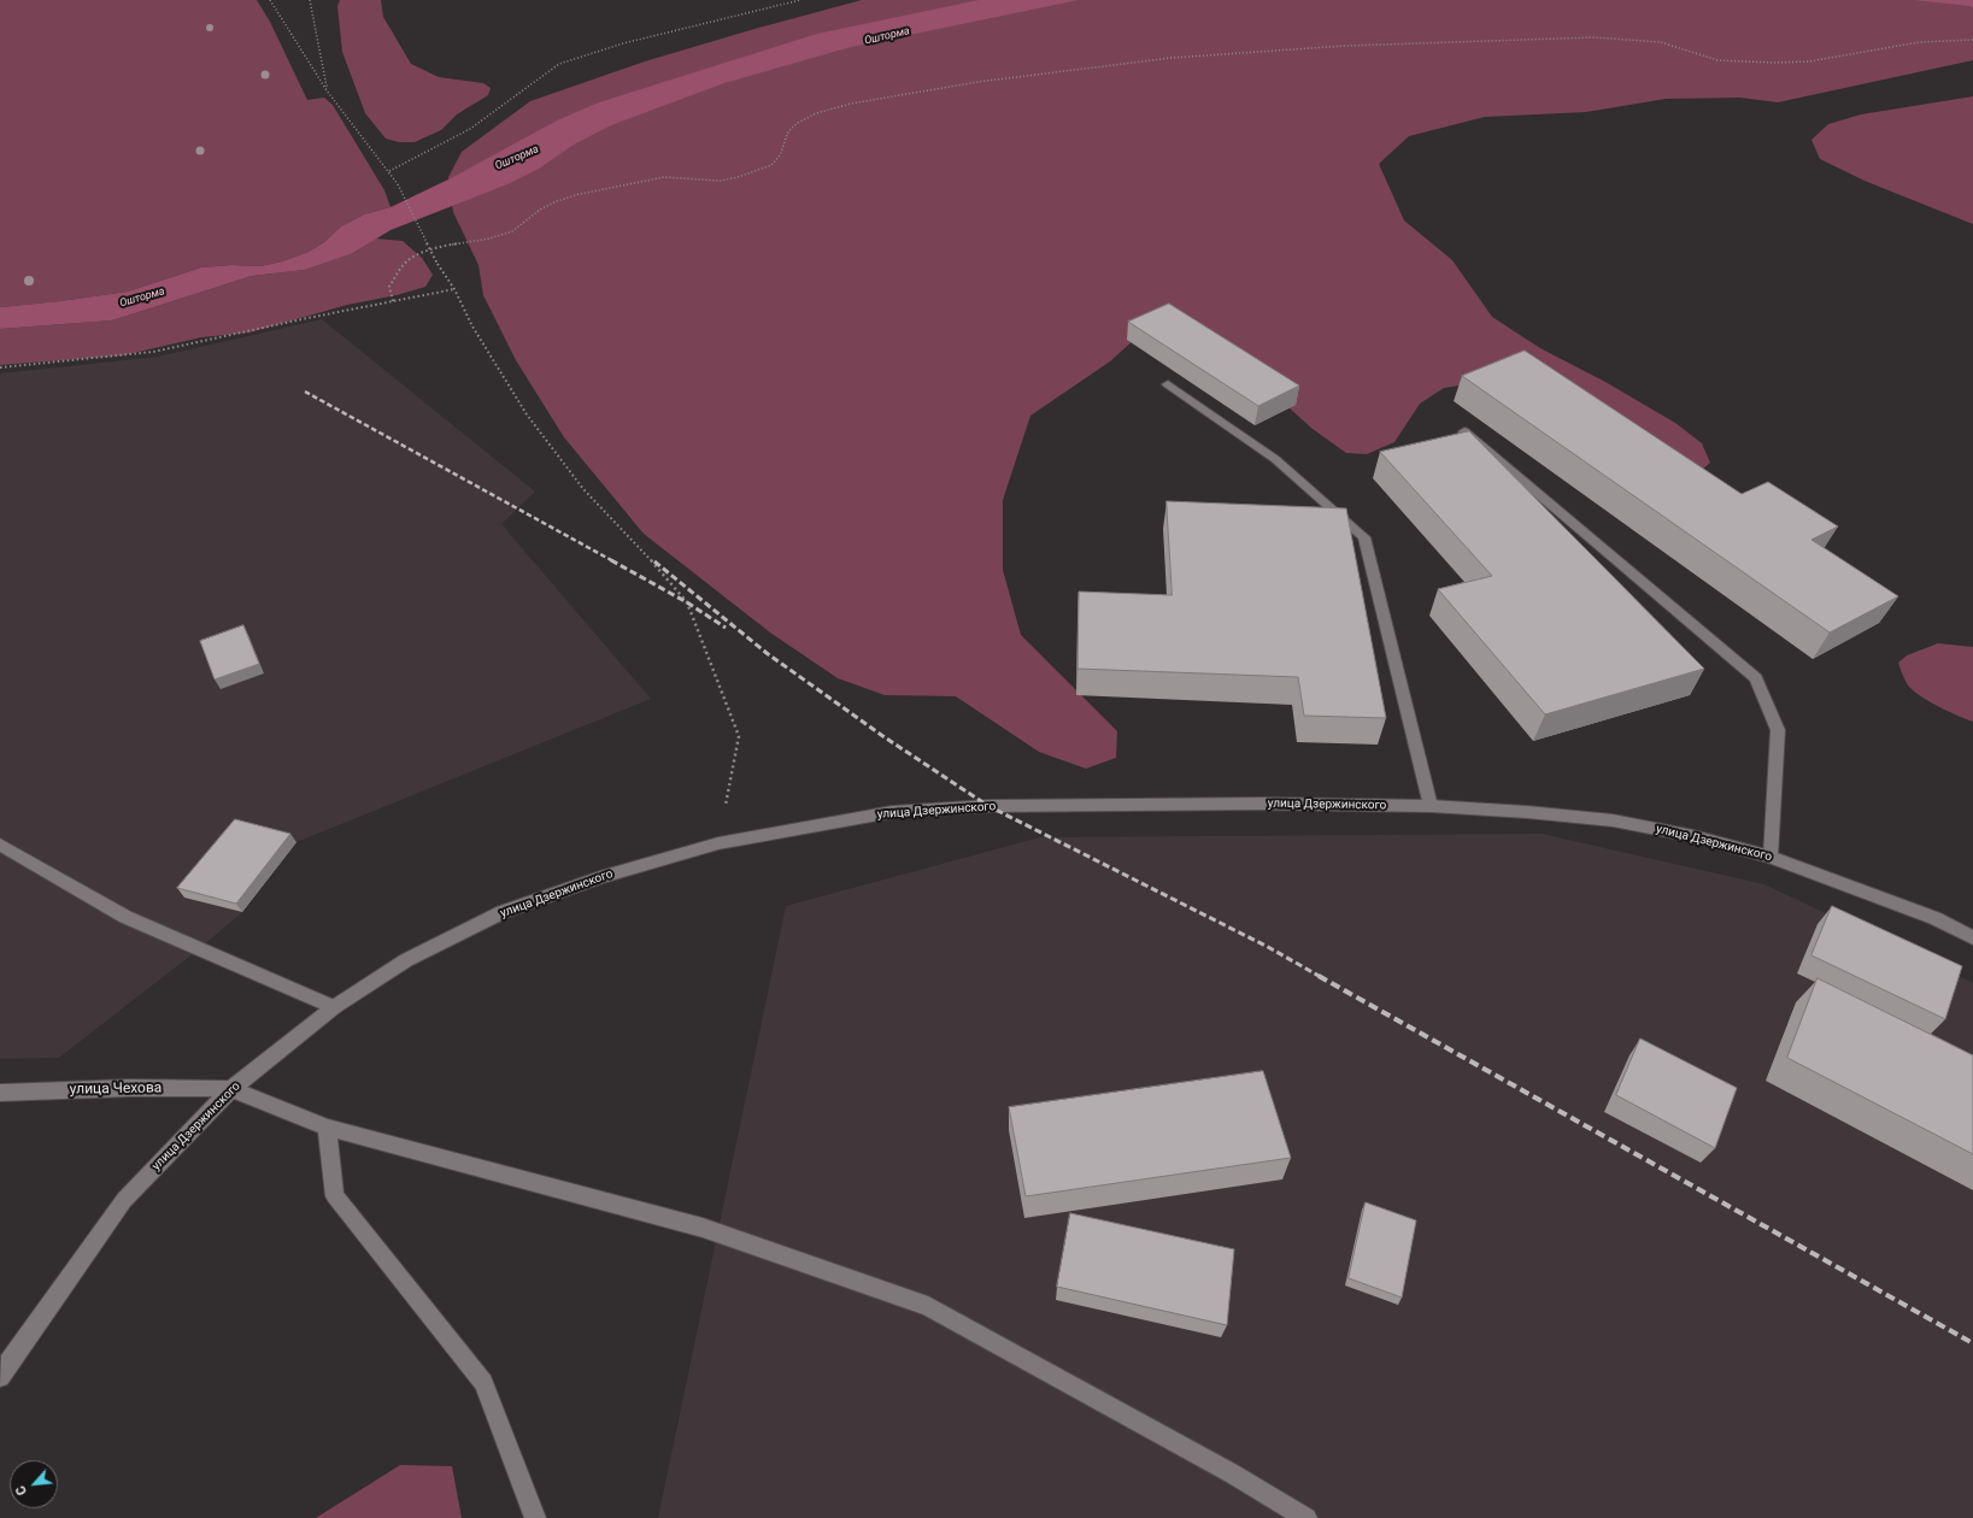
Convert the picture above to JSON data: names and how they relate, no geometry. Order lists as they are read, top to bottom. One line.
{"streets":{"street":["улица Дзержинского","улица Чехова"]},"crossings":[["улица Дзержинского","улица Чехова"]],"water":["Ошторма"],"north":"bottom left"}
